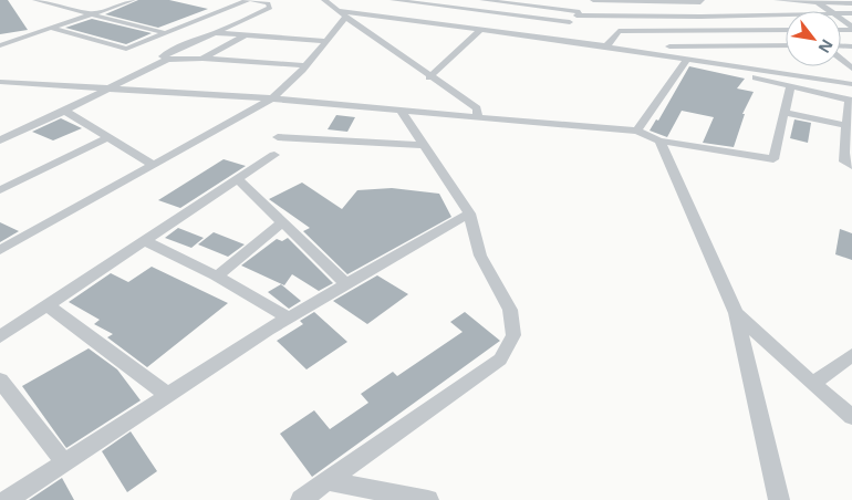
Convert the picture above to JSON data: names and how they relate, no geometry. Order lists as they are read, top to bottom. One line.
{"north":"bottom right"}
